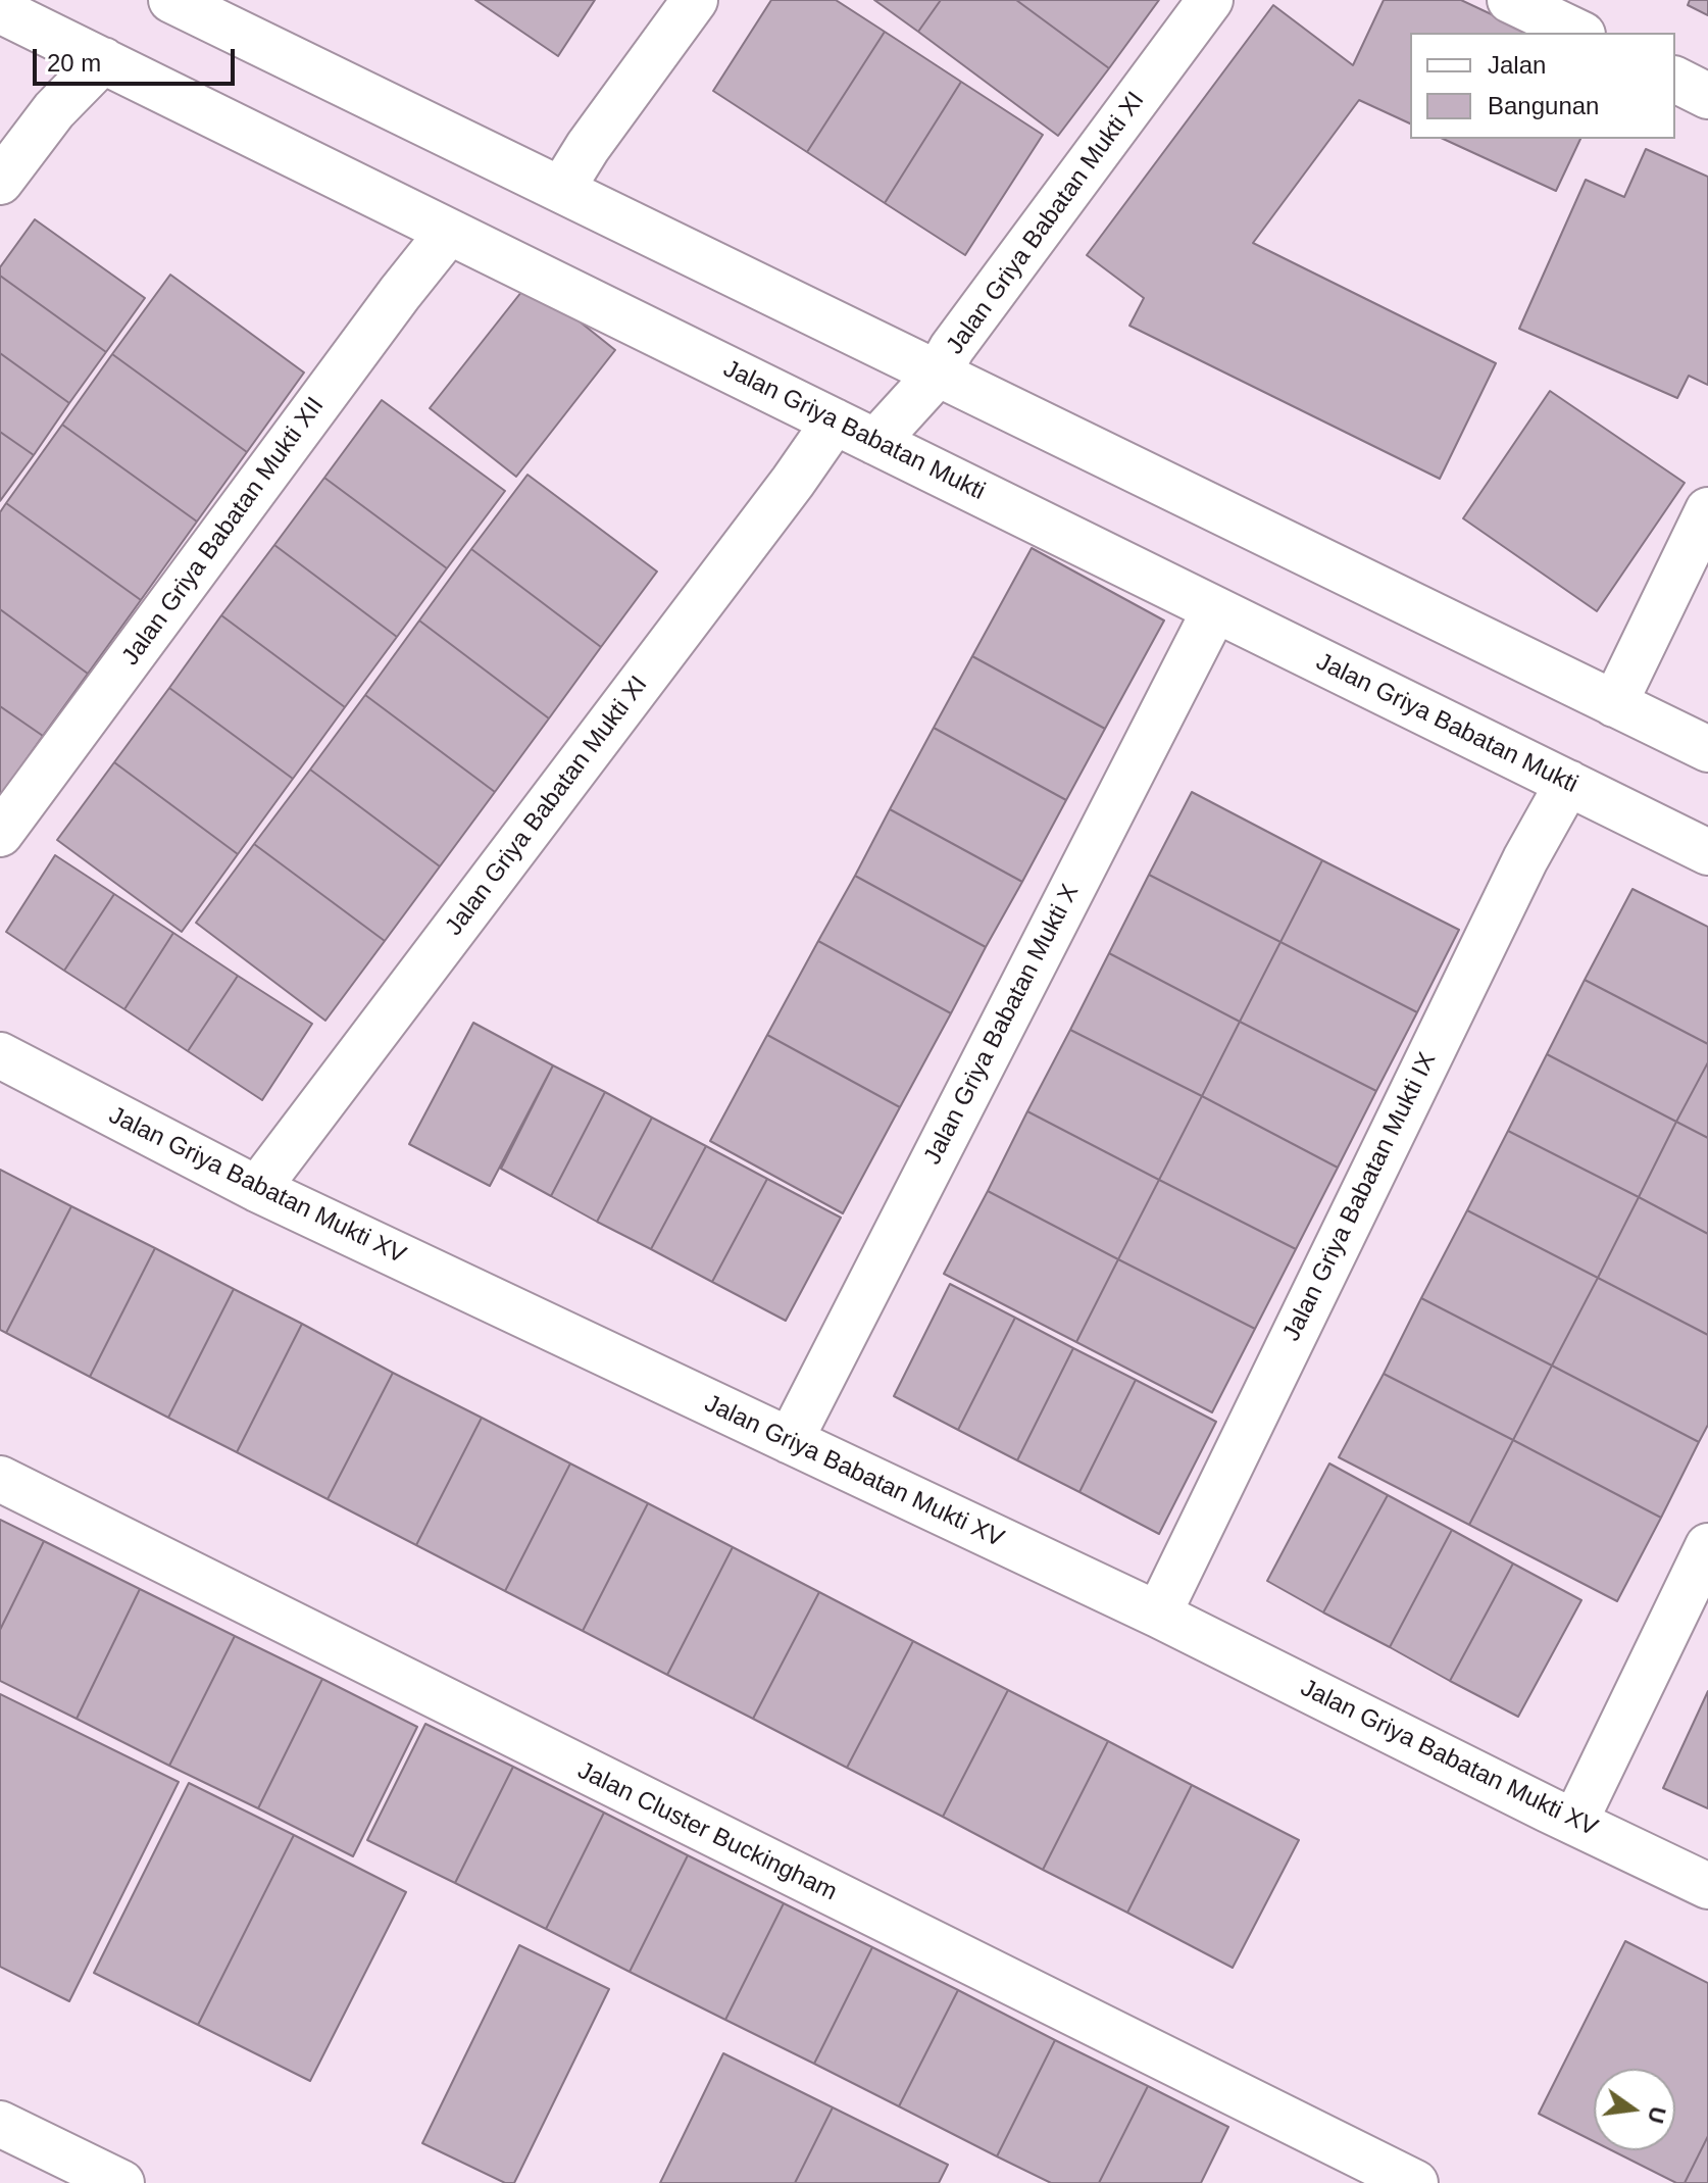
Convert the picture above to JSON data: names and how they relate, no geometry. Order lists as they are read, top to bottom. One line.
{"streets":{"street":["Jalan Griya Babatan Mukti XI","Jalan Griya Babatan Mukti","Jalan Griya Babatan Mukti XII","Jalan Griya Babatan Mukti X","Jalan Griya Babatan Mukti XV","Jalan Griya Babatan Mukti IX","Jalan Cluster Buckingham"]},"crossings":[["Jalan Griya Babatan Mukti XI","Jalan Griya Babatan Mukti"],["Jalan Griya Babatan Mukti XI","Jalan Griya Babatan Mukti XV"],["Jalan Griya Babatan Mukti","Jalan Griya Babatan Mukti XII"],["Jalan Griya Babatan Mukti","Jalan Griya Babatan Mukti X"],["Jalan Griya Babatan Mukti","Jalan Griya Babatan Mukti IX"],["Jalan Griya Babatan Mukti X","Jalan Griya Babatan Mukti XV"],["Jalan Griya Babatan Mukti XV","Jalan Griya Babatan Mukti IX"]],"legend":["Jalan","Bangunan"],"scale_bar":"20 m","north":"right"}
